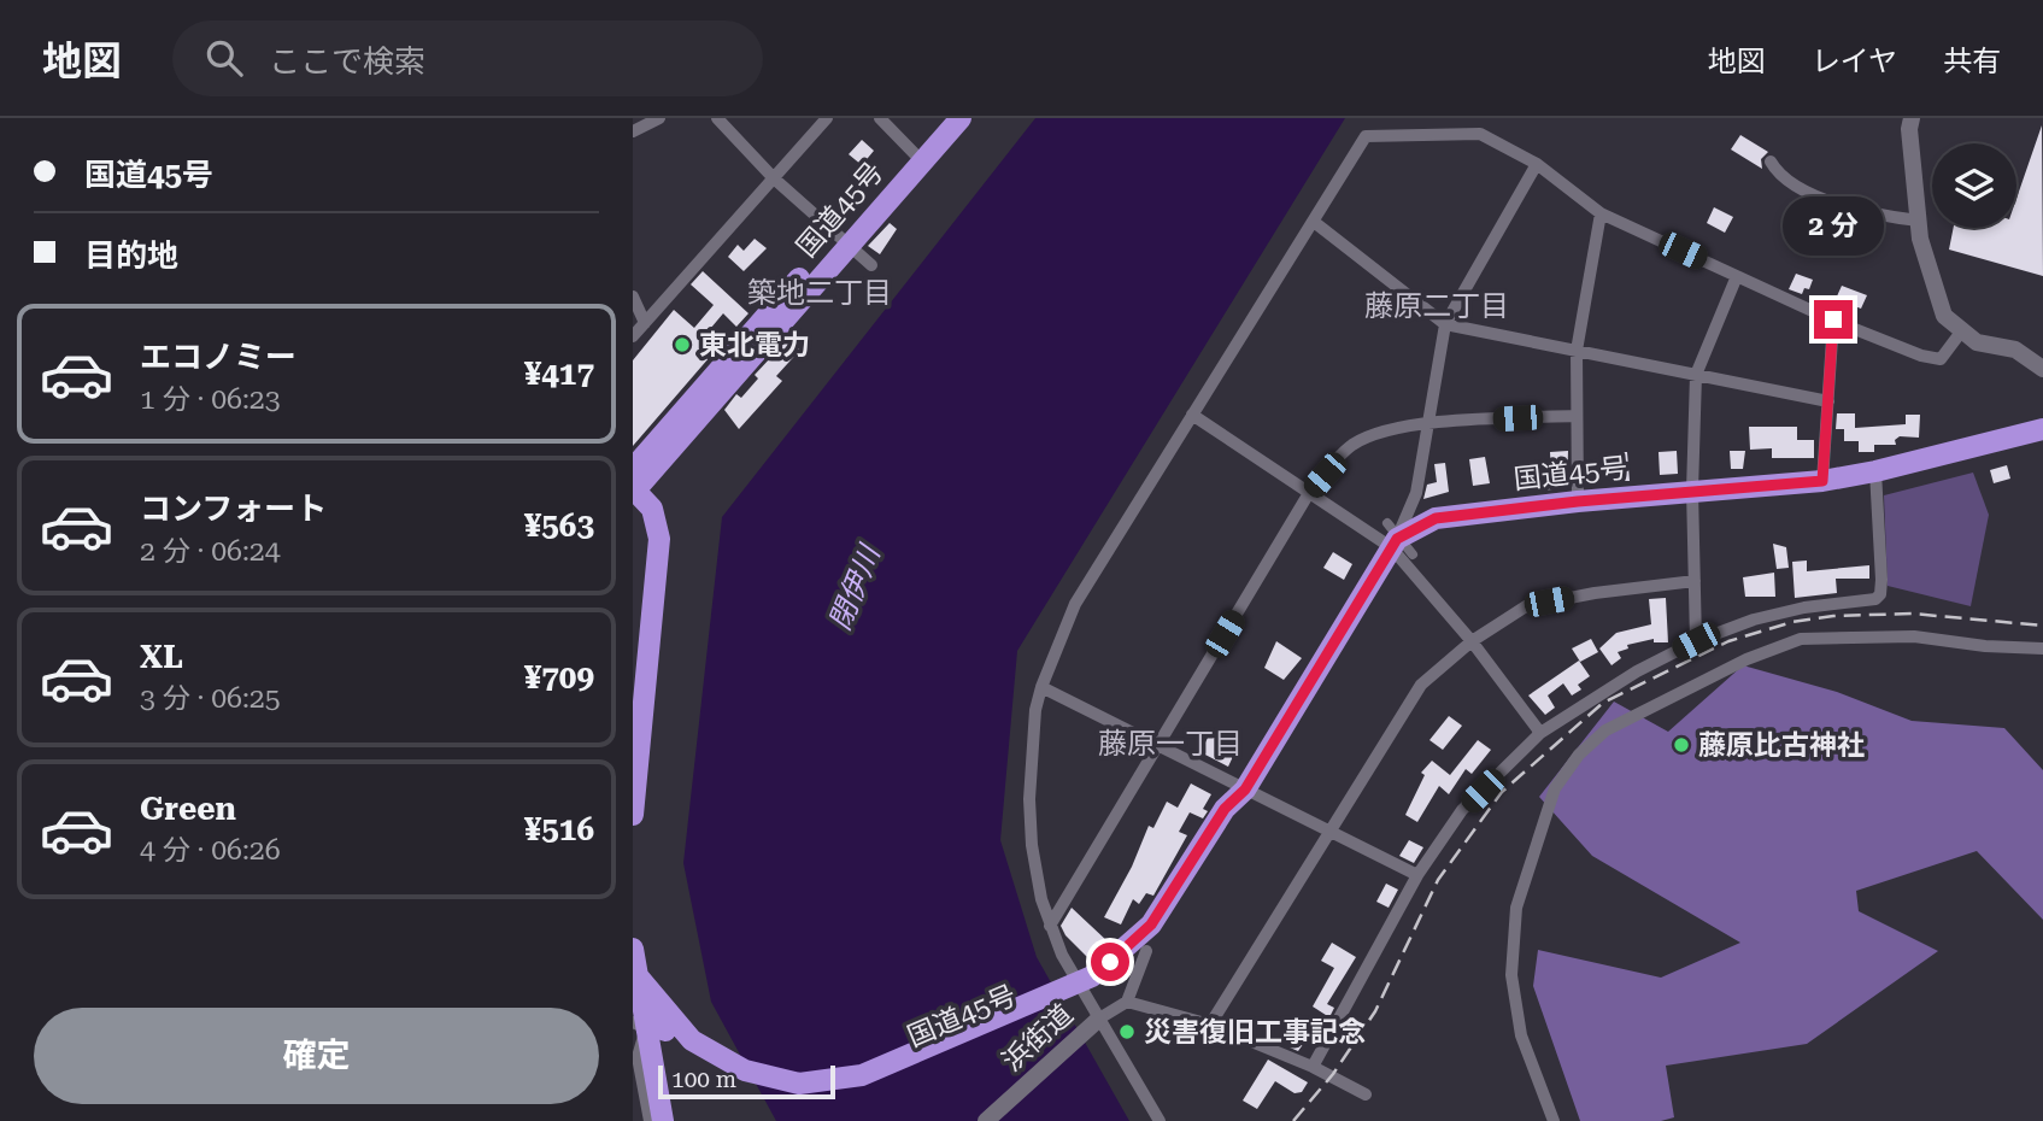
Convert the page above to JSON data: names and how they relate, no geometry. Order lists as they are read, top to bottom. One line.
{"streets":{"highway":["国道45号"],"street":["浜街道"]},"districts":["築地二丁目","藤原二丁目","藤原一丁目"],"water":["閉伊川"],"places":["東北電力","藤原比古神社","災害復旧工事記念"],"scale_bar":"100 m","page":{"header":"地図","search":"ここで検索","nav":["地図","レイヤ","共有"],"banner":["国道45号","目的地"],"bubble":"2 分","list":[{"name":"エコノミー","note":"1 分 · 06:23","value":"¥417"},{"name":"コンフォート","note":"2 分 · 06:24","value":"¥563"},{"name":"XL","note":"3 分 · 06:25","value":"¥709"},{"name":"Green","note":"4 分 · 06:26","value":"¥516"}],"buttons":"確定","scale":"100 m"}}
